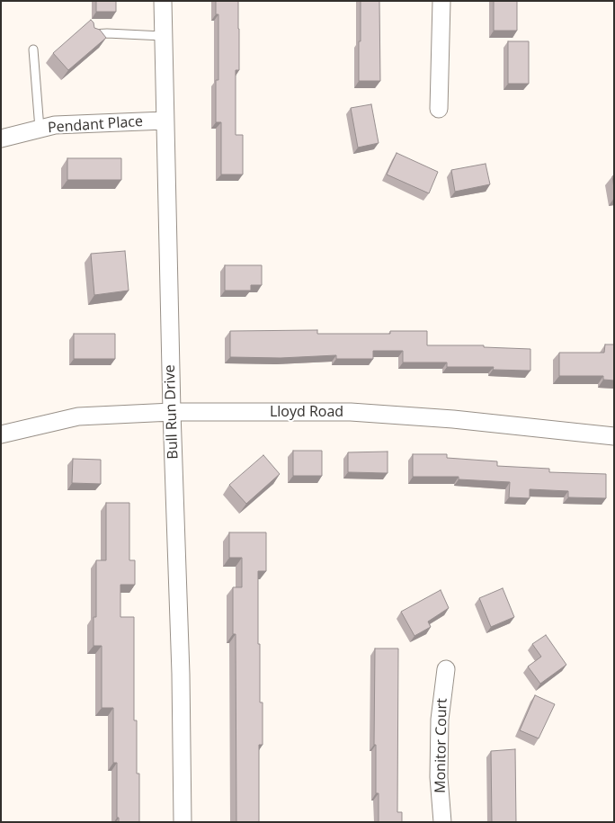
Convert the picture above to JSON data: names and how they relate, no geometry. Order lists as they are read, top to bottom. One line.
{"streets":{"street":["Pendant Place","Bull Run Drive","Lloyd Road","Monitor Court"]},"crossings":[["Pendant Place","Bull Run Drive"],["Bull Run Drive","Lloyd Road"]]}
